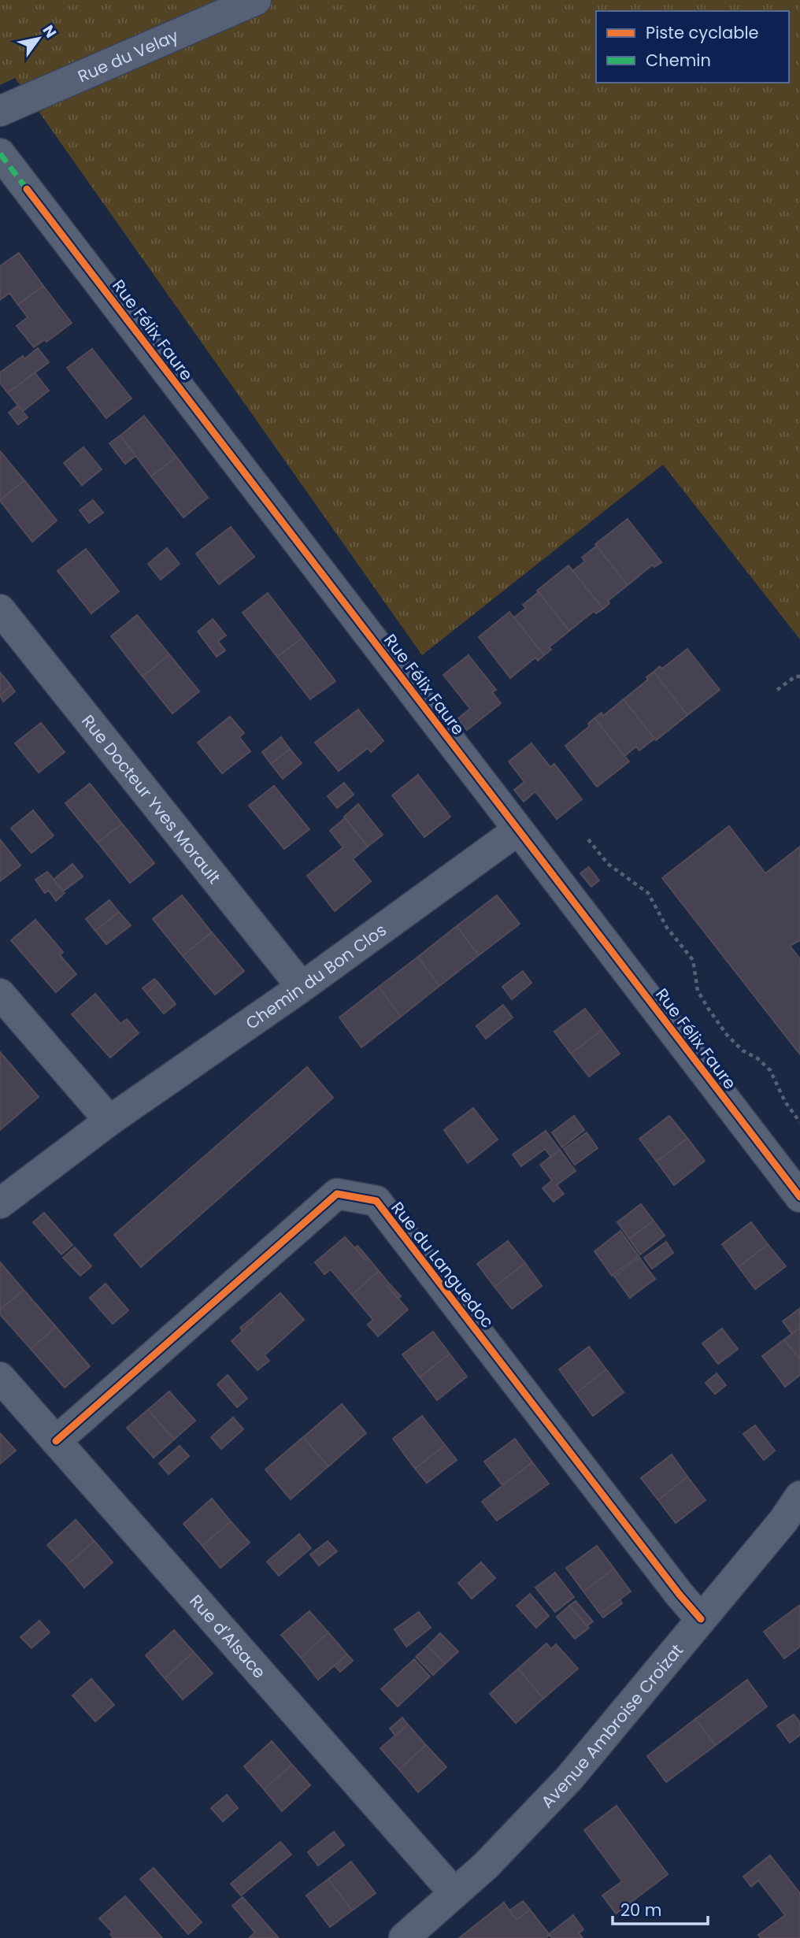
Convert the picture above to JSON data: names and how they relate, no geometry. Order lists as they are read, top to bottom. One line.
{"streets":{"street":["Rue du Velay","Rue Félix Faure","Rue Docteur Yves Morault","Chemin du Bon Clos","Rue du Languedoc","Rue d'Alsace","Avenue Ambroise Croizat"]},"crossings":[["Rue Félix Faure","Chemin du Bon Clos"],["Rue Docteur Yves Morault","Chemin du Bon Clos"],["Rue du Languedoc","Rue d'Alsace"],["Rue du Languedoc","Avenue Ambroise Croizat"],["Rue d'Alsace","Avenue Ambroise Croizat"]],"legend":["Piste cyclable","Chemin"],"scale_bar":"20 m","north":"top right"}
